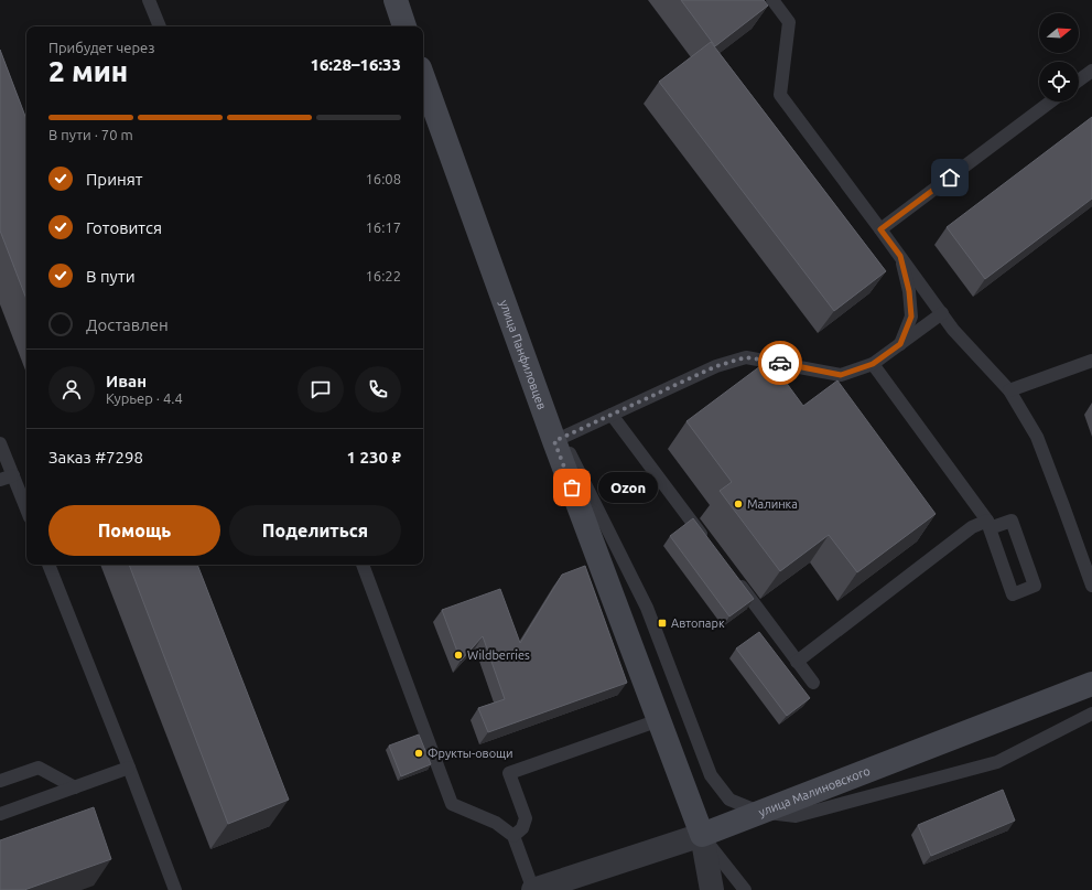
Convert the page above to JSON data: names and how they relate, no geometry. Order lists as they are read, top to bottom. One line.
{"streets":{"street":["улица Панфиловцев","улица Малиновского"]},"places":{"other":["Ozon","Малинка","Wildberries","Фрукты-овощи"],"transit":["Автопарк"]},"north":"right","page":{"heading":["2 мин","Прибудет через","16:28–16:33"],"panel":["Иван","Курьер · 4.4","Заказ #7298","1 230 ₽"],"bar":"В пути · 70 m","list":[["Принят","16:08"],["Готовится","16:17"],["В пути","16:22"],"Доставлен"],"bubble":"Ozon","buttons":["Помощь","Поделиться"]}}
